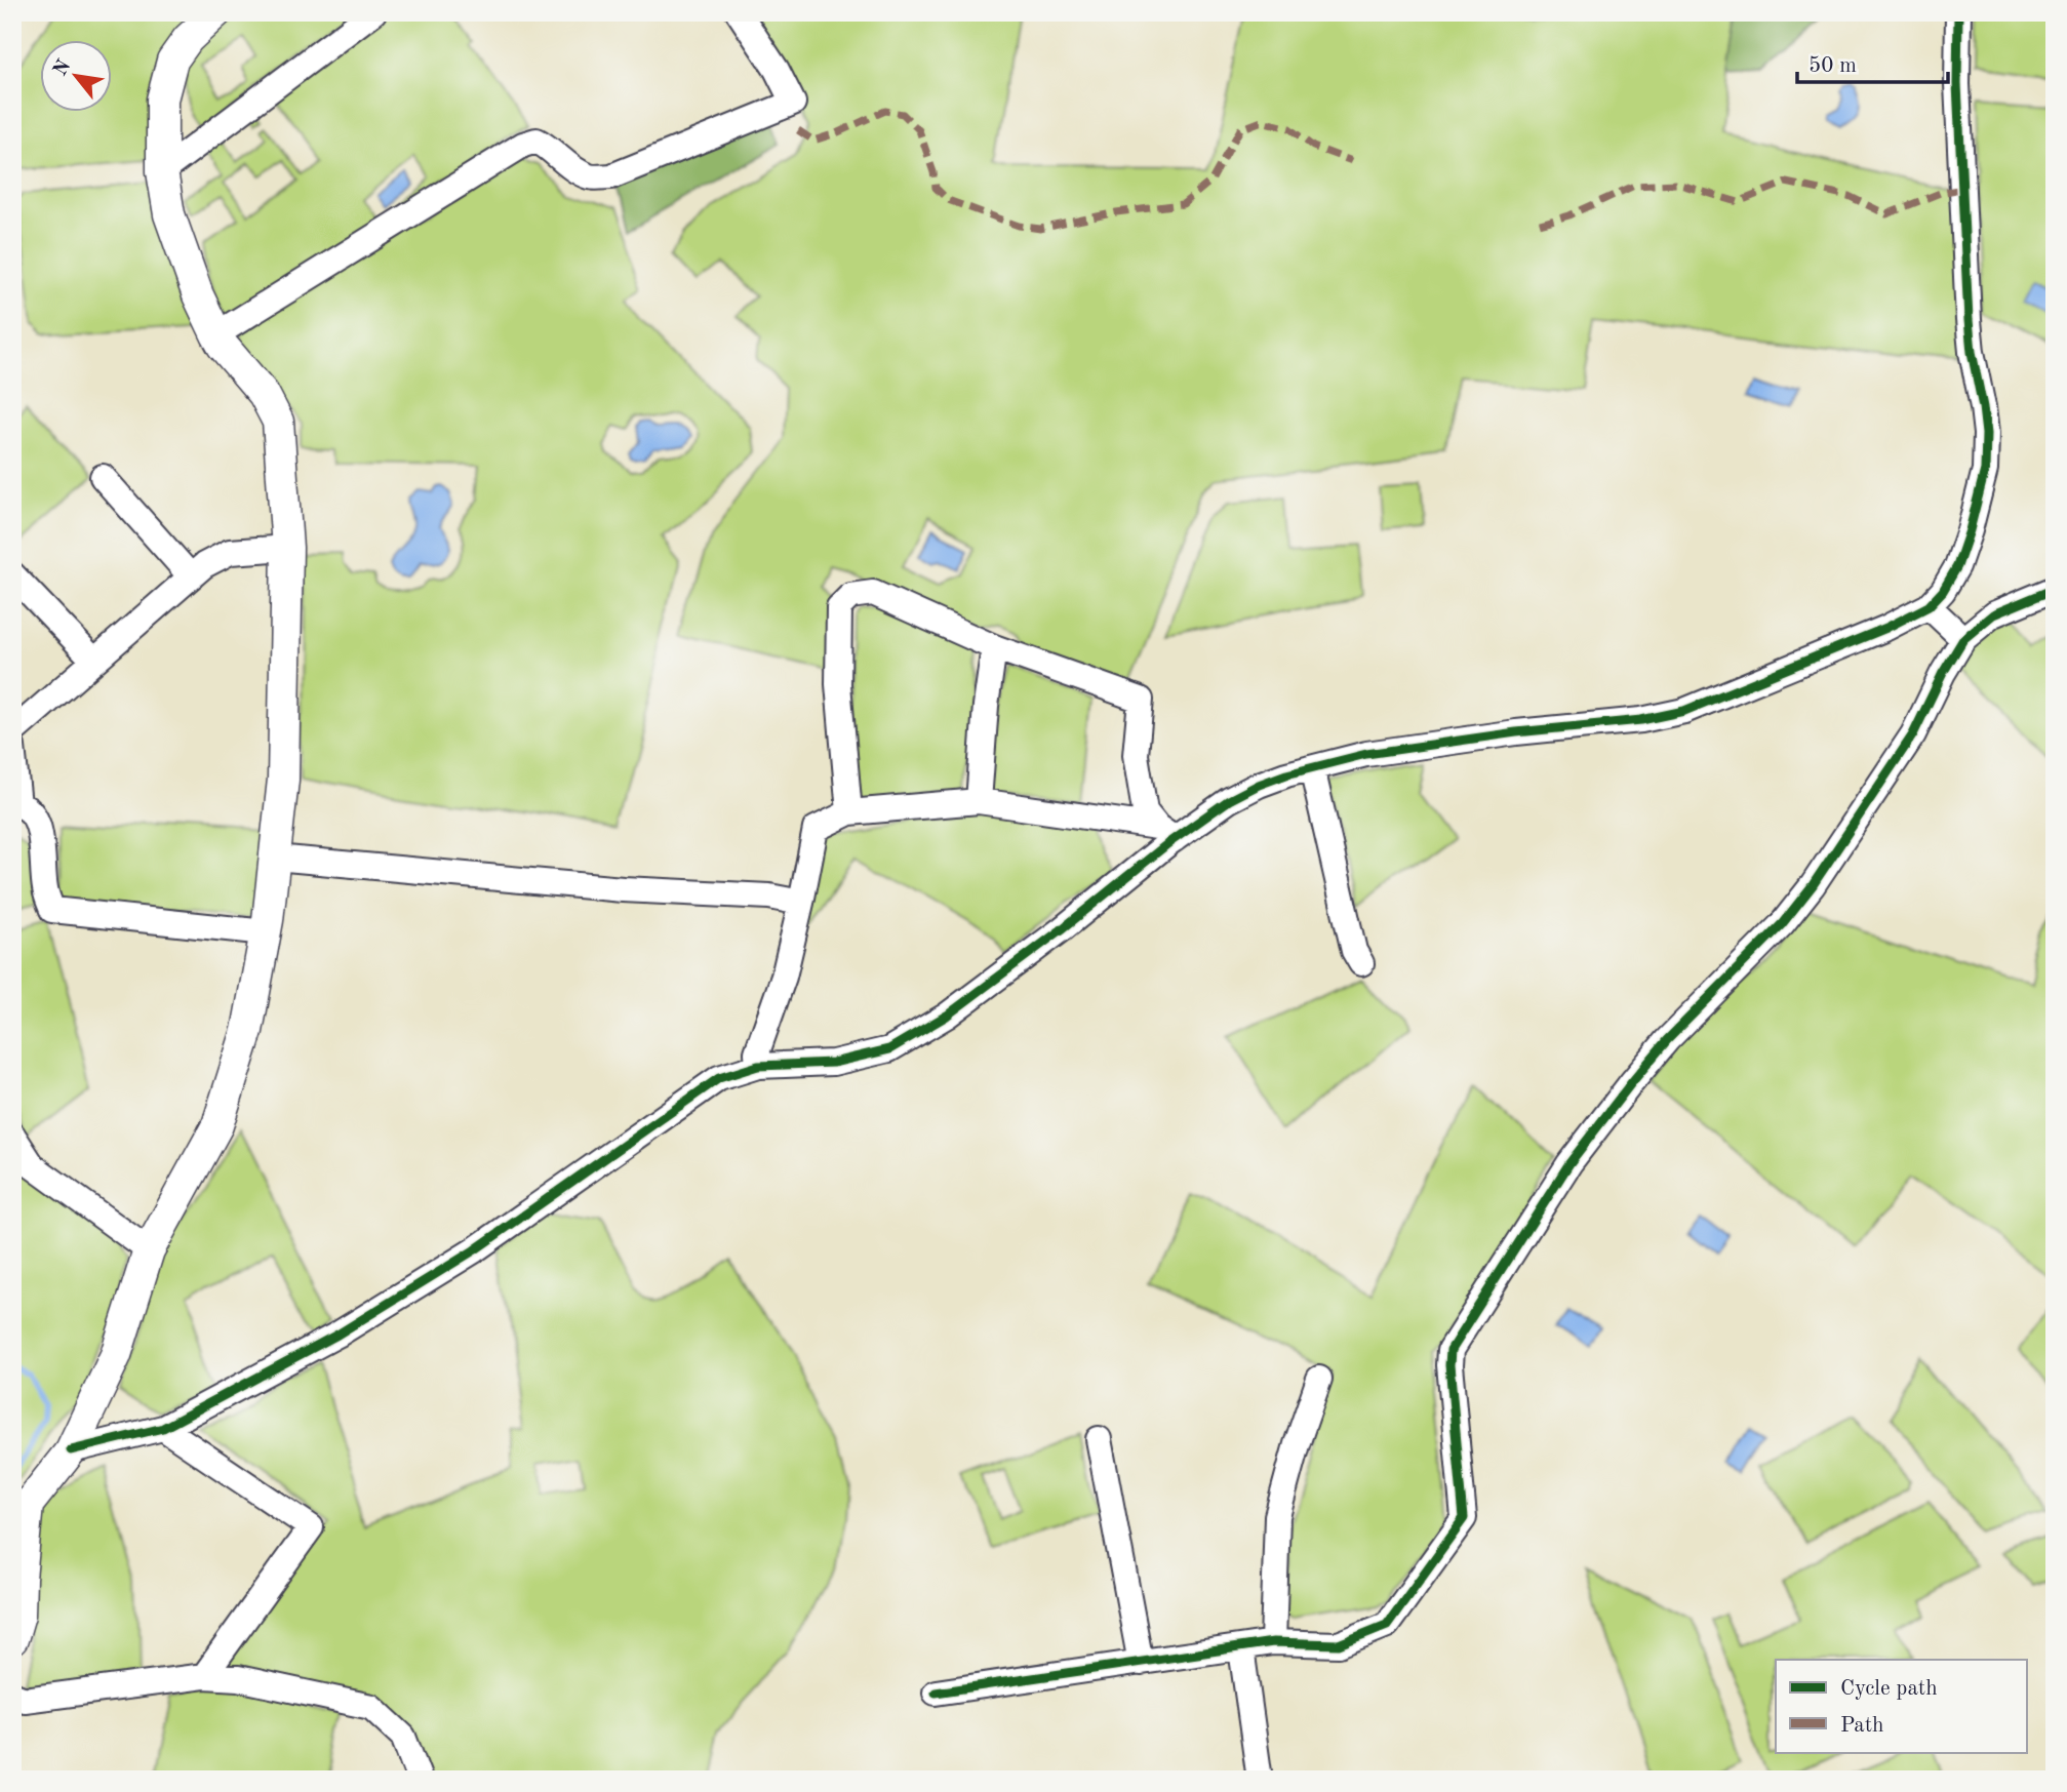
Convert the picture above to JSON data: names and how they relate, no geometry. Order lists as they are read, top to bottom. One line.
{"legend":["Cycle path","Path"],"scale_bar":"50 m","north":"top left"}
